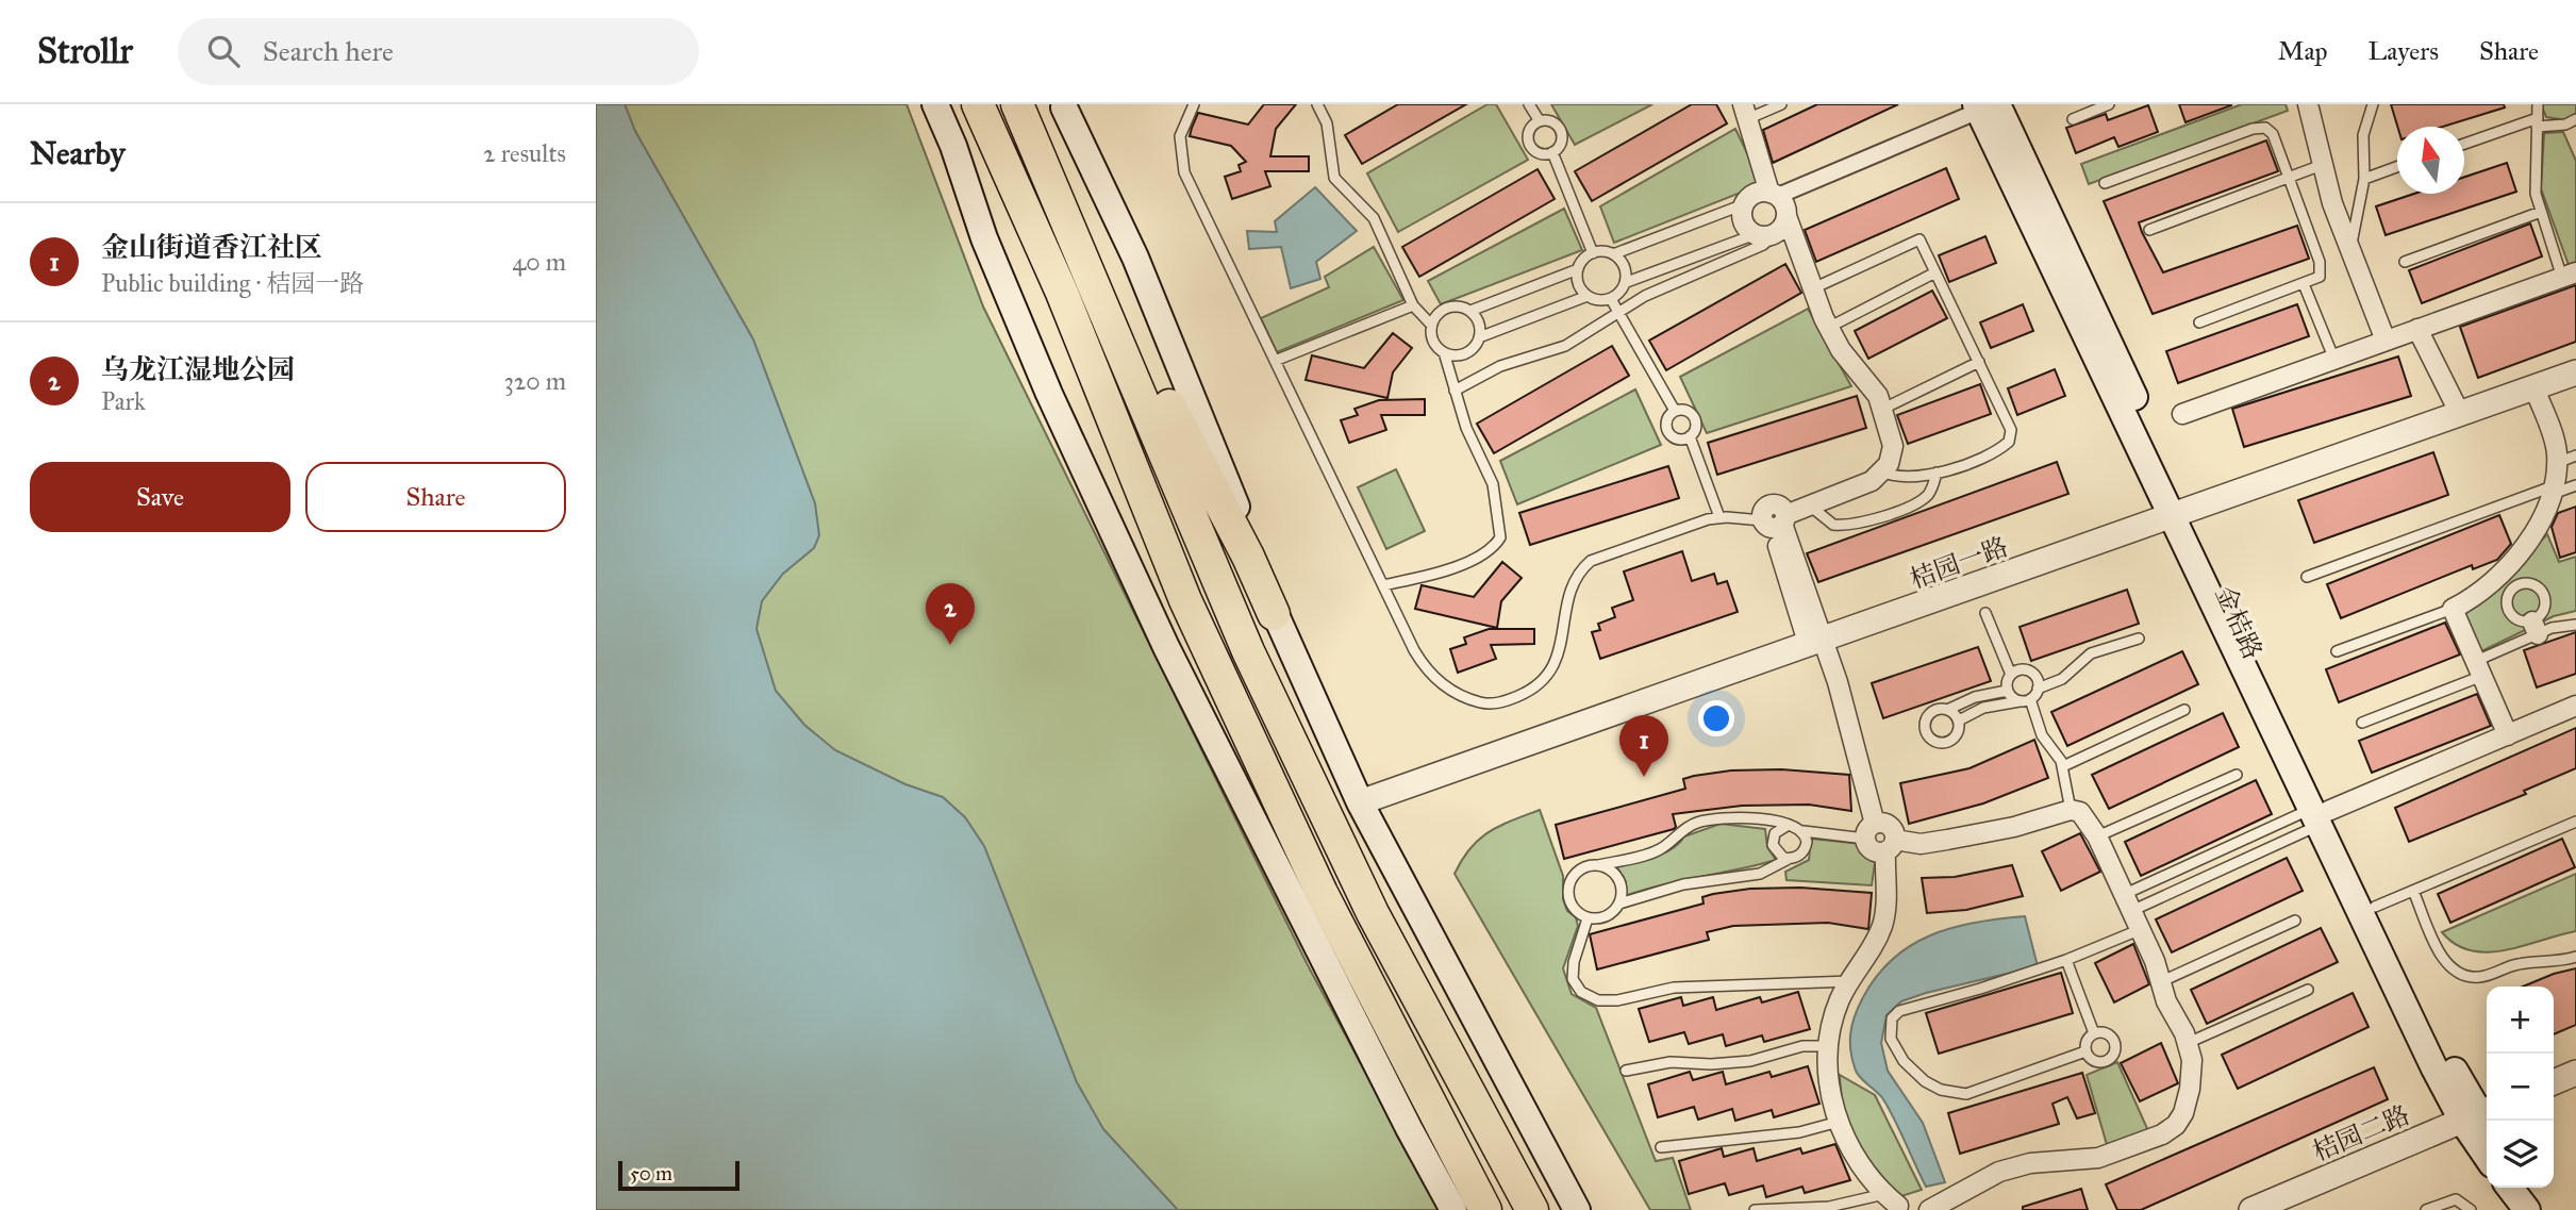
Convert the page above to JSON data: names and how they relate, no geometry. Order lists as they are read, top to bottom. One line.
{"streets":{"main road":["金桔路"],"street":["桔园一路","桔园二路"]},"crossings":[["桔园一路","金桔路"],["金桔路","桔园二路"]],"scale_bar":"50 m","north":"top","page":{"header":"Strollr","search":"Search here","nav":["Map","Layers","Share"],"heading":["Nearby","2 results"],"list":[{"mark":"1","name":"金山街道香江社区","note":"Public building · 桔园一路","value":"40 m"},{"mark":"2","name":"乌龙江湿地公园","note":"Park","value":"320 m"}],"buttons":["Save","Share"],"pins":["2","1"],"map_buttons":["+","−"],"scale":"50 m"}}
